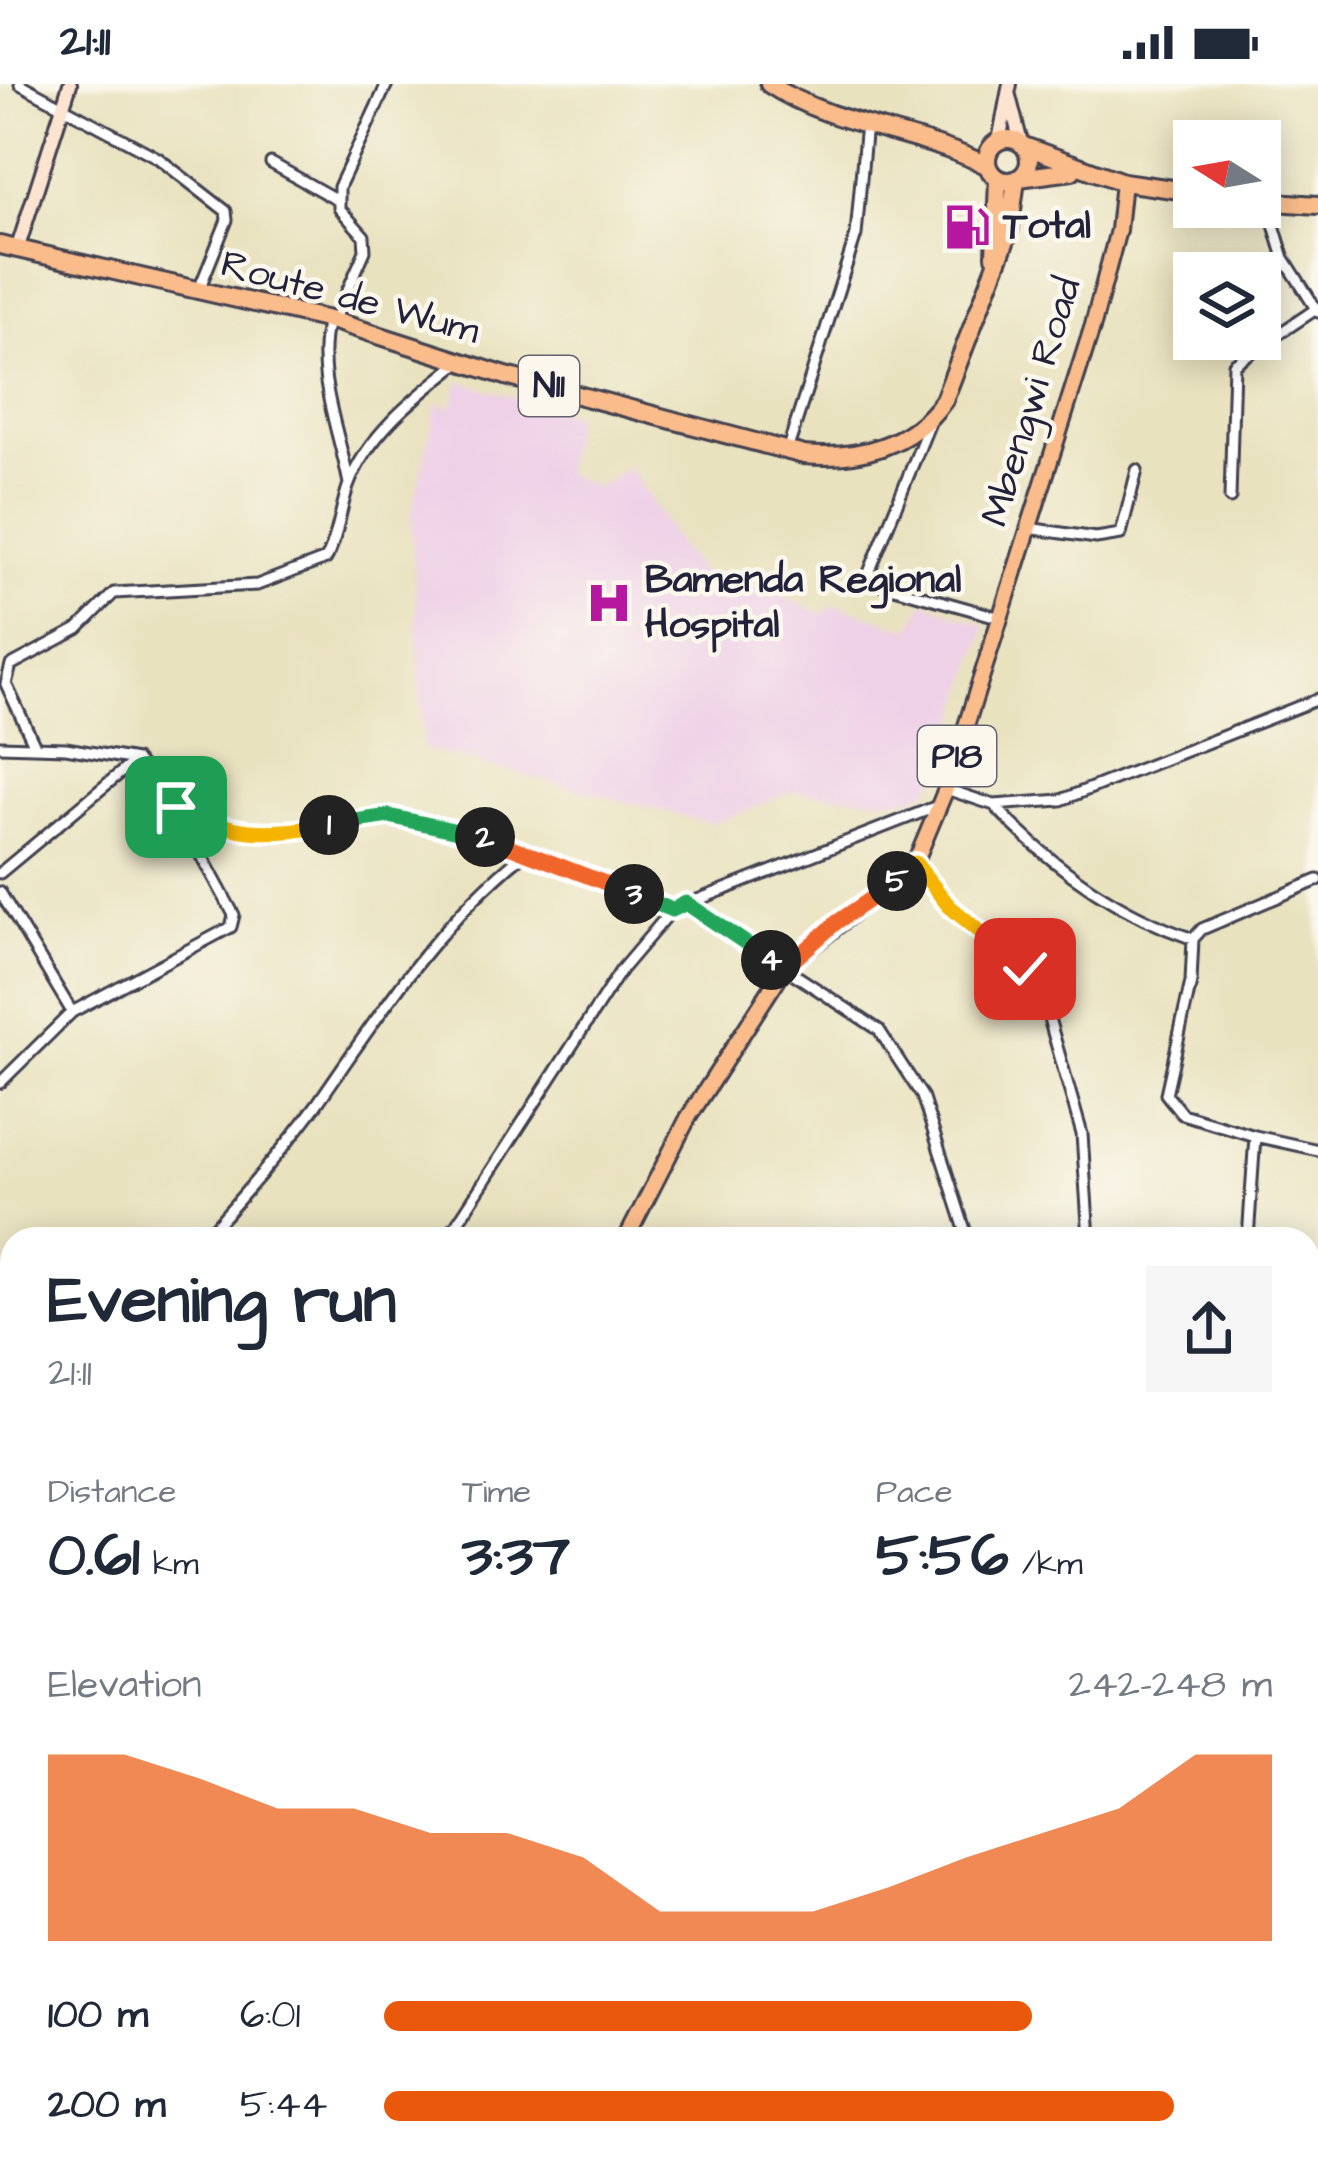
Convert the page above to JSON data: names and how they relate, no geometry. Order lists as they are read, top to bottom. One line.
{"streets":{"highway":["Route de Wum","N11"],"main road":["Mbengwi Road","P18"]},"places":{"fuel station":["Total"],"hospital":["Bamenda Regional Hospital"]},"north":"left","page":{"status":"21:11","pins":["1","2","5","3","4"],"heading":["Evening run","21:11"],"stats":[["Distance","0.61 km"],["Time","3:37"],["Pace","5:56 /km"]],"chart":["Elevation","242–248 m"],"list":[{"name":"100 m","note":"6:01"},{"name":"200 m","note":"5:44"}]}}
